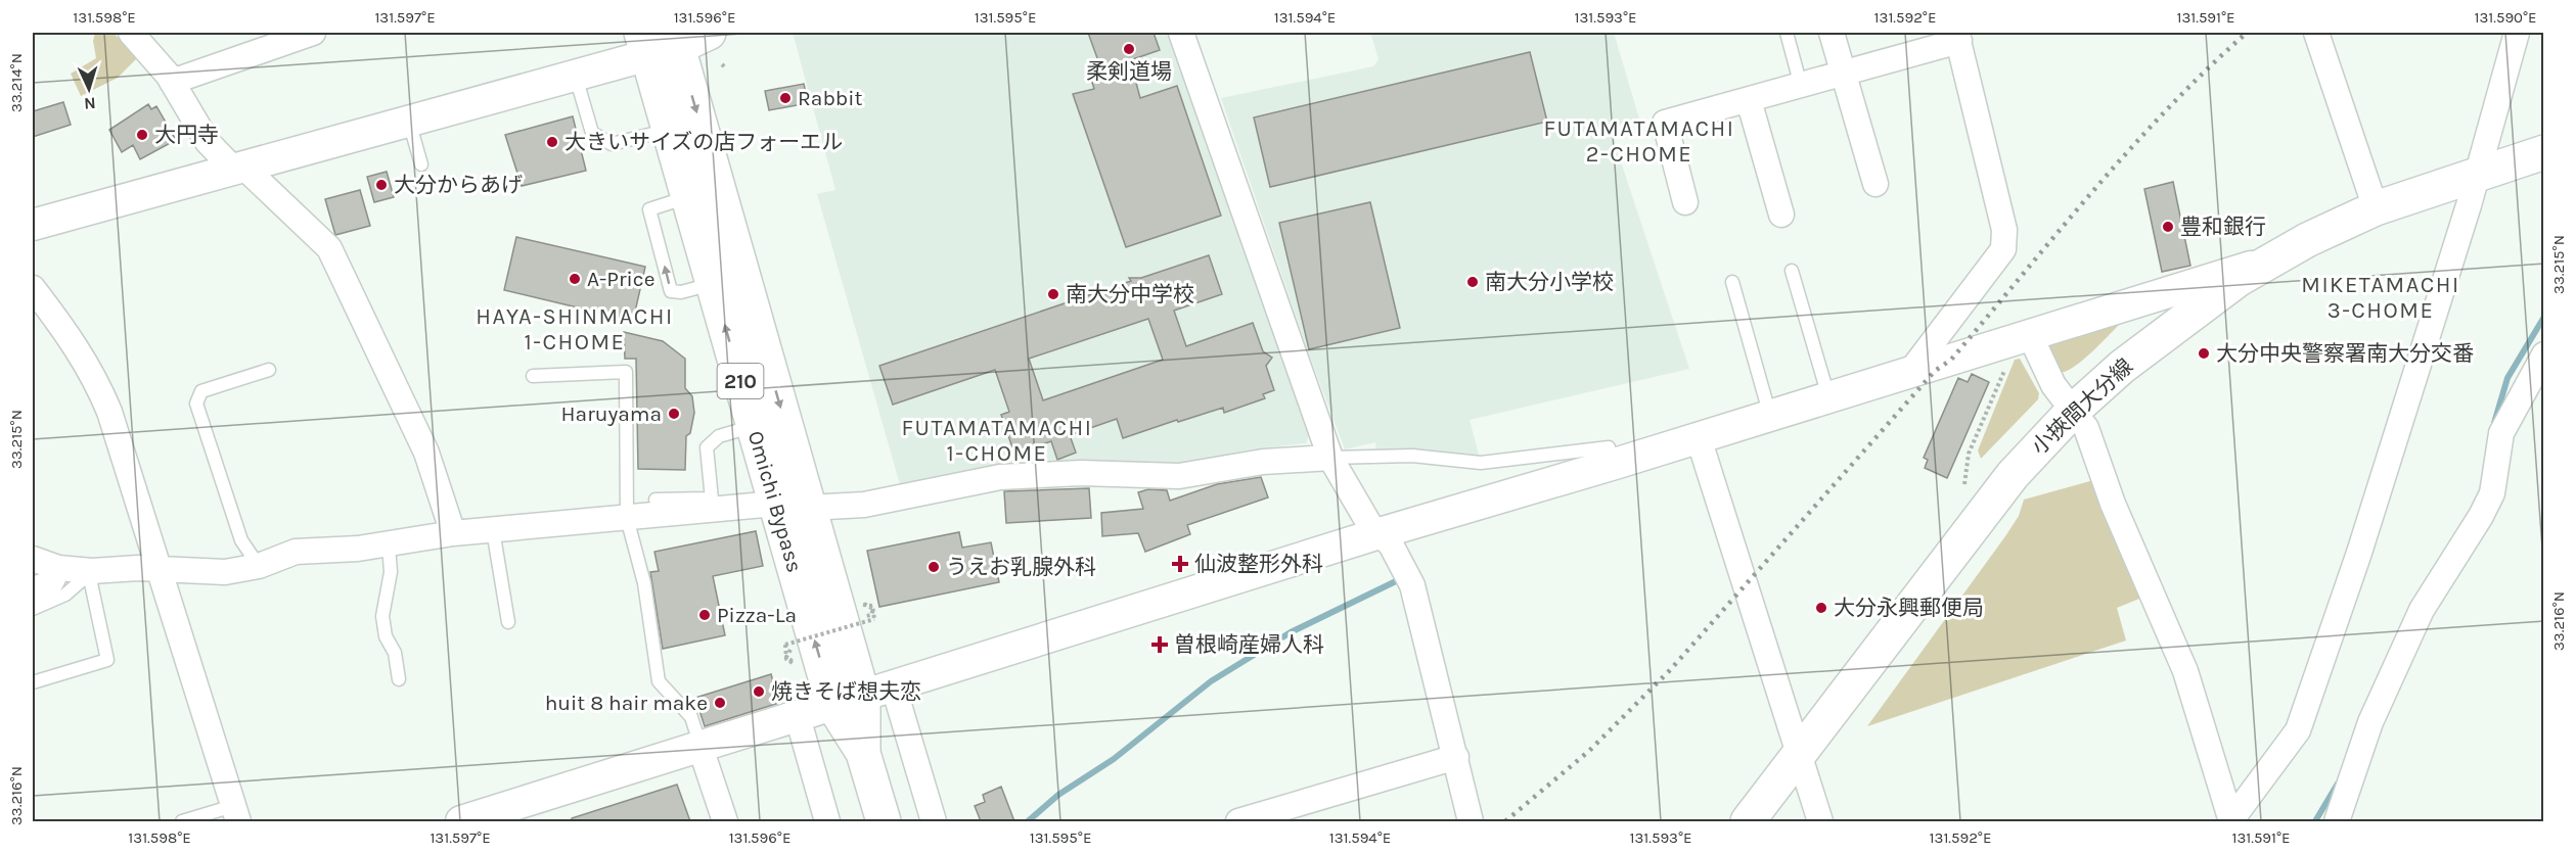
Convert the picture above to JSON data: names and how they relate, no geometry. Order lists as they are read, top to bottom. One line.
{"streets":{"main road":["210","小挾間大分線","Omichi Bypass"]},"districts":["FUTAMATAMACHI 2-CHOME","MIKETAMACHI 3-CHOME","HAYA-SHINMACHI 1-CHOME","FUTAMATAMACHI 1-CHOME"],"places":{"other":["柔剣道場","Rabbit","大円寺","大きいサイズの店フォーエル","大分からあげ","豊和銀行","A-Price","南大分小学校","南大分中学校","大分中央警察署南大分交番","Haruyama","うえお乳腺外科","大分永興郵便局","Pizza-La","焼きそば想夫恋","huit 8 hair make"],"health":["仙波整形外科","曽根崎産婦人科"]},"north":"bottom","coordinates":["131.598°E","131.597°E","131.596°E","131.595°E","131.594°E","131.593°E","131.592°E","131.591°E","131.590°E","33.214°N","33.215°N","33.216°N"]}
